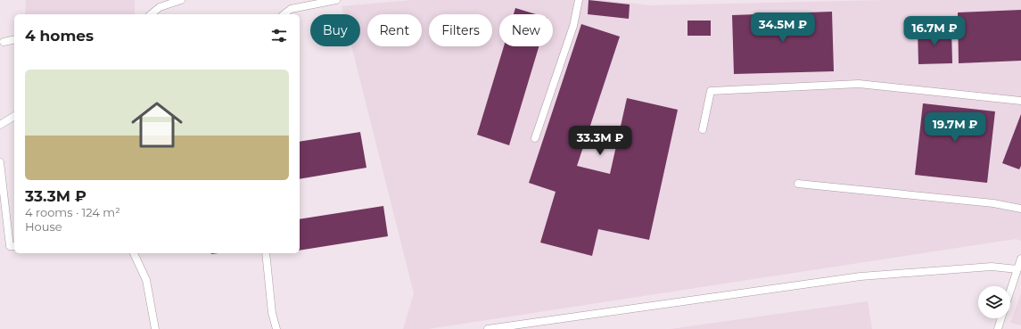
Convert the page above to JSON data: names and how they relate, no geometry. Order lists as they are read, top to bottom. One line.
{"page":{"price":["34.5M ₽","16.7M ₽","19.7M ₽","33.3M ₽"],"chip":["Buy","Rent","Filters","New"],"heading":"4 homes","list":[{"name":"33.3M ₽","note":"4 rooms · 124 m² · House"}]}}
